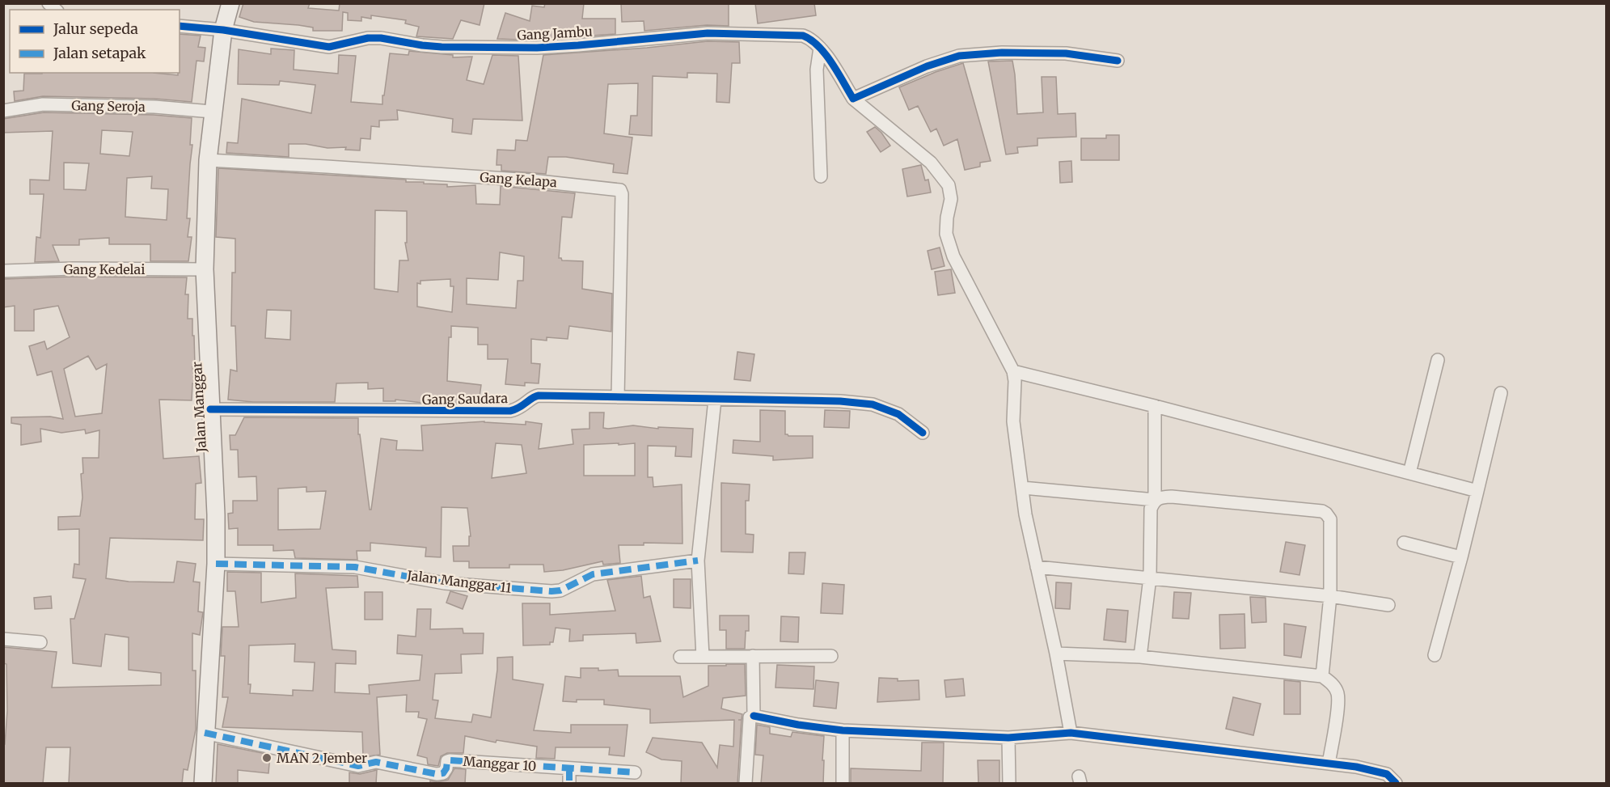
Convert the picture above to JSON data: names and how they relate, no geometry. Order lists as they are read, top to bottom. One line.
{"streets":{"main road":["Jalan Manggar"],"street":["Gang Jambu","Gang Seroja","Gang Kelapa","Gang Kedelai","Gang Saudara","Jalan Manggar 11","Manggar 10"]},"crossings":[["Gang Jambu","Jalan Manggar"],["Gang Seroja","Jalan Manggar"],["Gang Kelapa","Gang Saudara"],["Gang Kelapa","Jalan Manggar"],["Gang Kedelai","Jalan Manggar"],["Gang Saudara","Jalan Manggar"],["Jalan Manggar","Jalan Manggar 11"],["Jalan Manggar","Manggar 10"]],"places":["MAN 2 Jember"],"legend":["Jalur sepeda","Jalan setapak"]}
